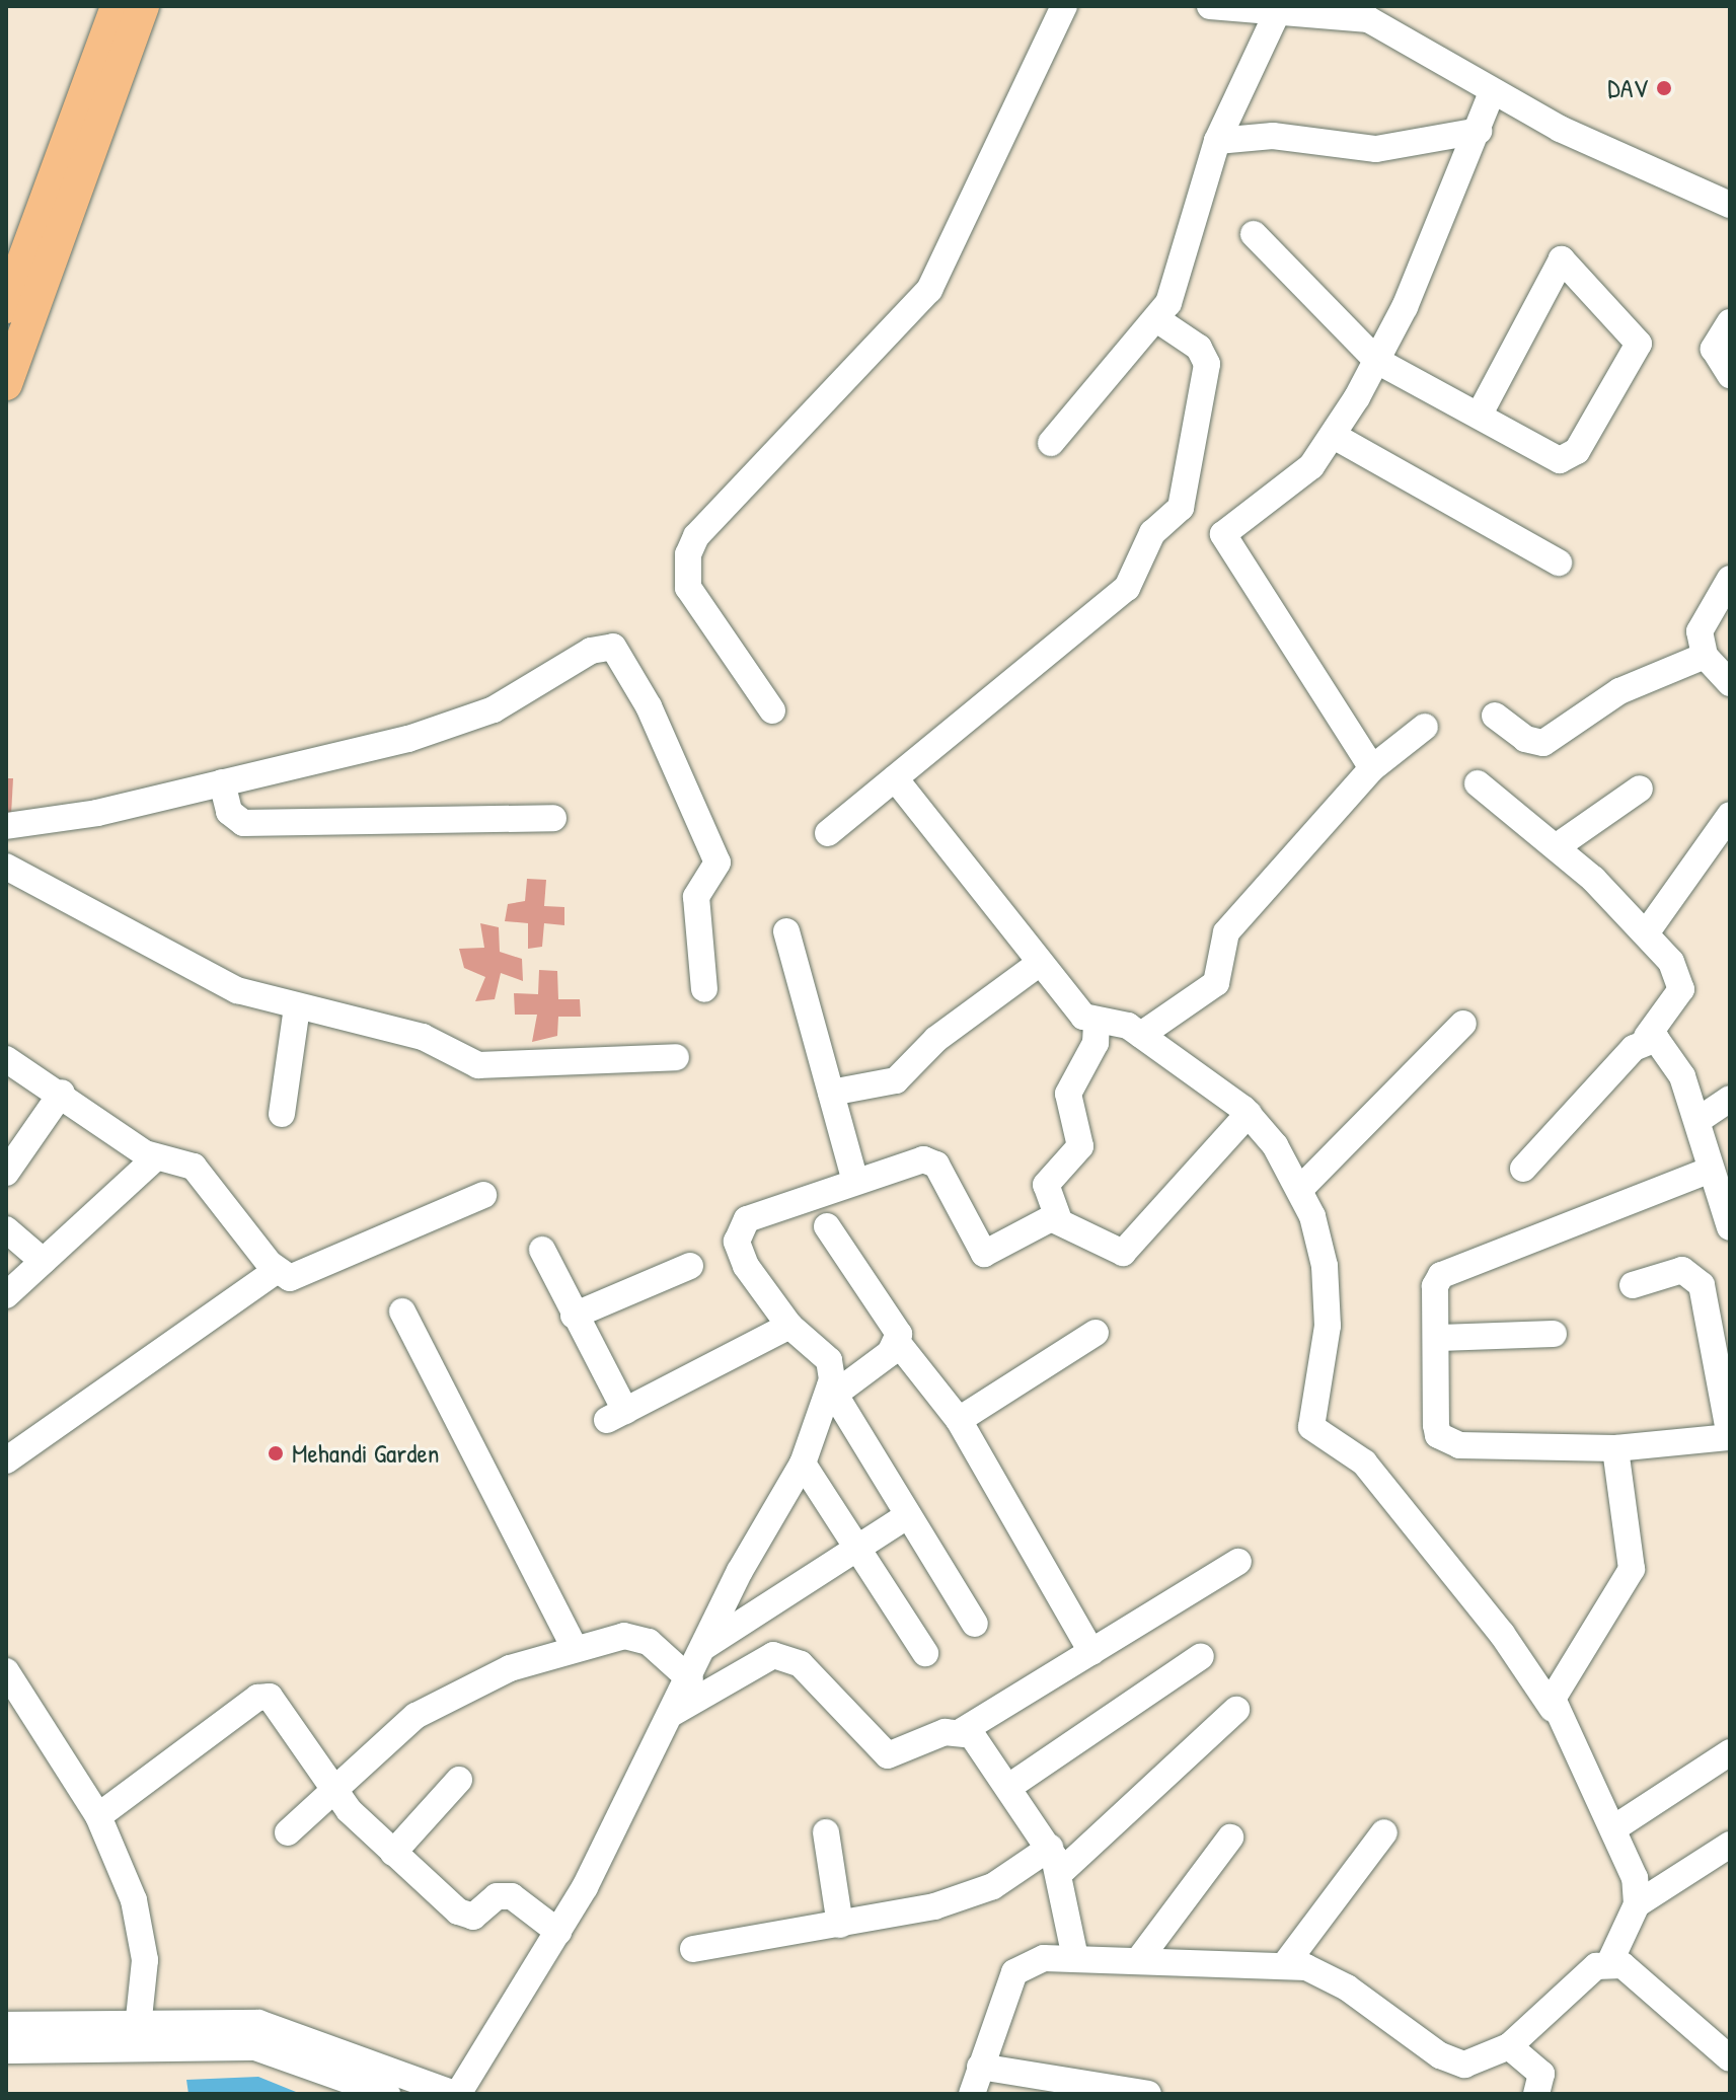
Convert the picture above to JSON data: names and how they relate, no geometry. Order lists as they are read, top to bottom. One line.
{"places":["DAV","Mehandi Garden"]}
